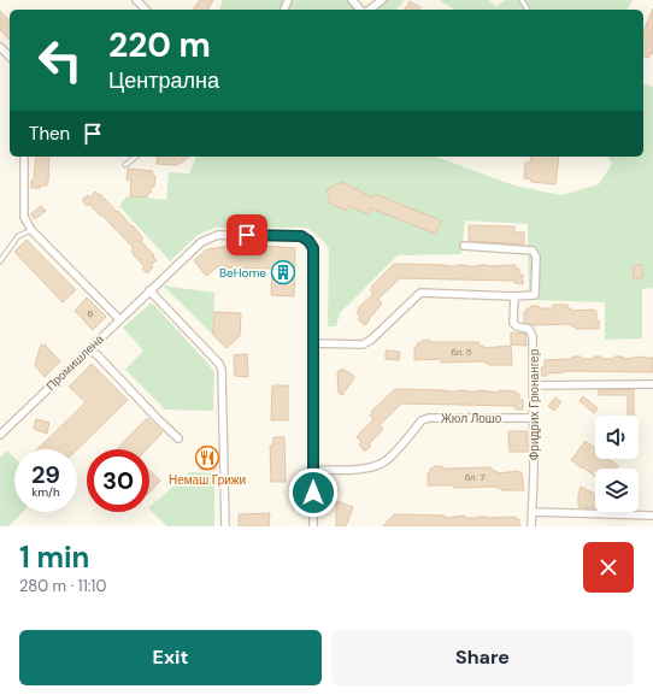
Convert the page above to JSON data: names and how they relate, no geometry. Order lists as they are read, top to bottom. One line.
{"streets":{"street":["Промишлена","Фридрих Грюнангер","Жюл Лошо"]},"crossings":[["Промишлена","Жюл Лошо"],["Фридрих Грюнангер","Жюл Лошо"]],"places":{"building":["BeHome"],"restaurant":["Немаш Грижи"]},"house_numbers":["6","бл. 5","бл. 7"],"page":{"turn":["220 m","Централна"],"then":"Then","speed":"29 km/h","limit":"30","heading":["1 min","280 m · 11:10"],"buttons":["Exit","Share"]}}
